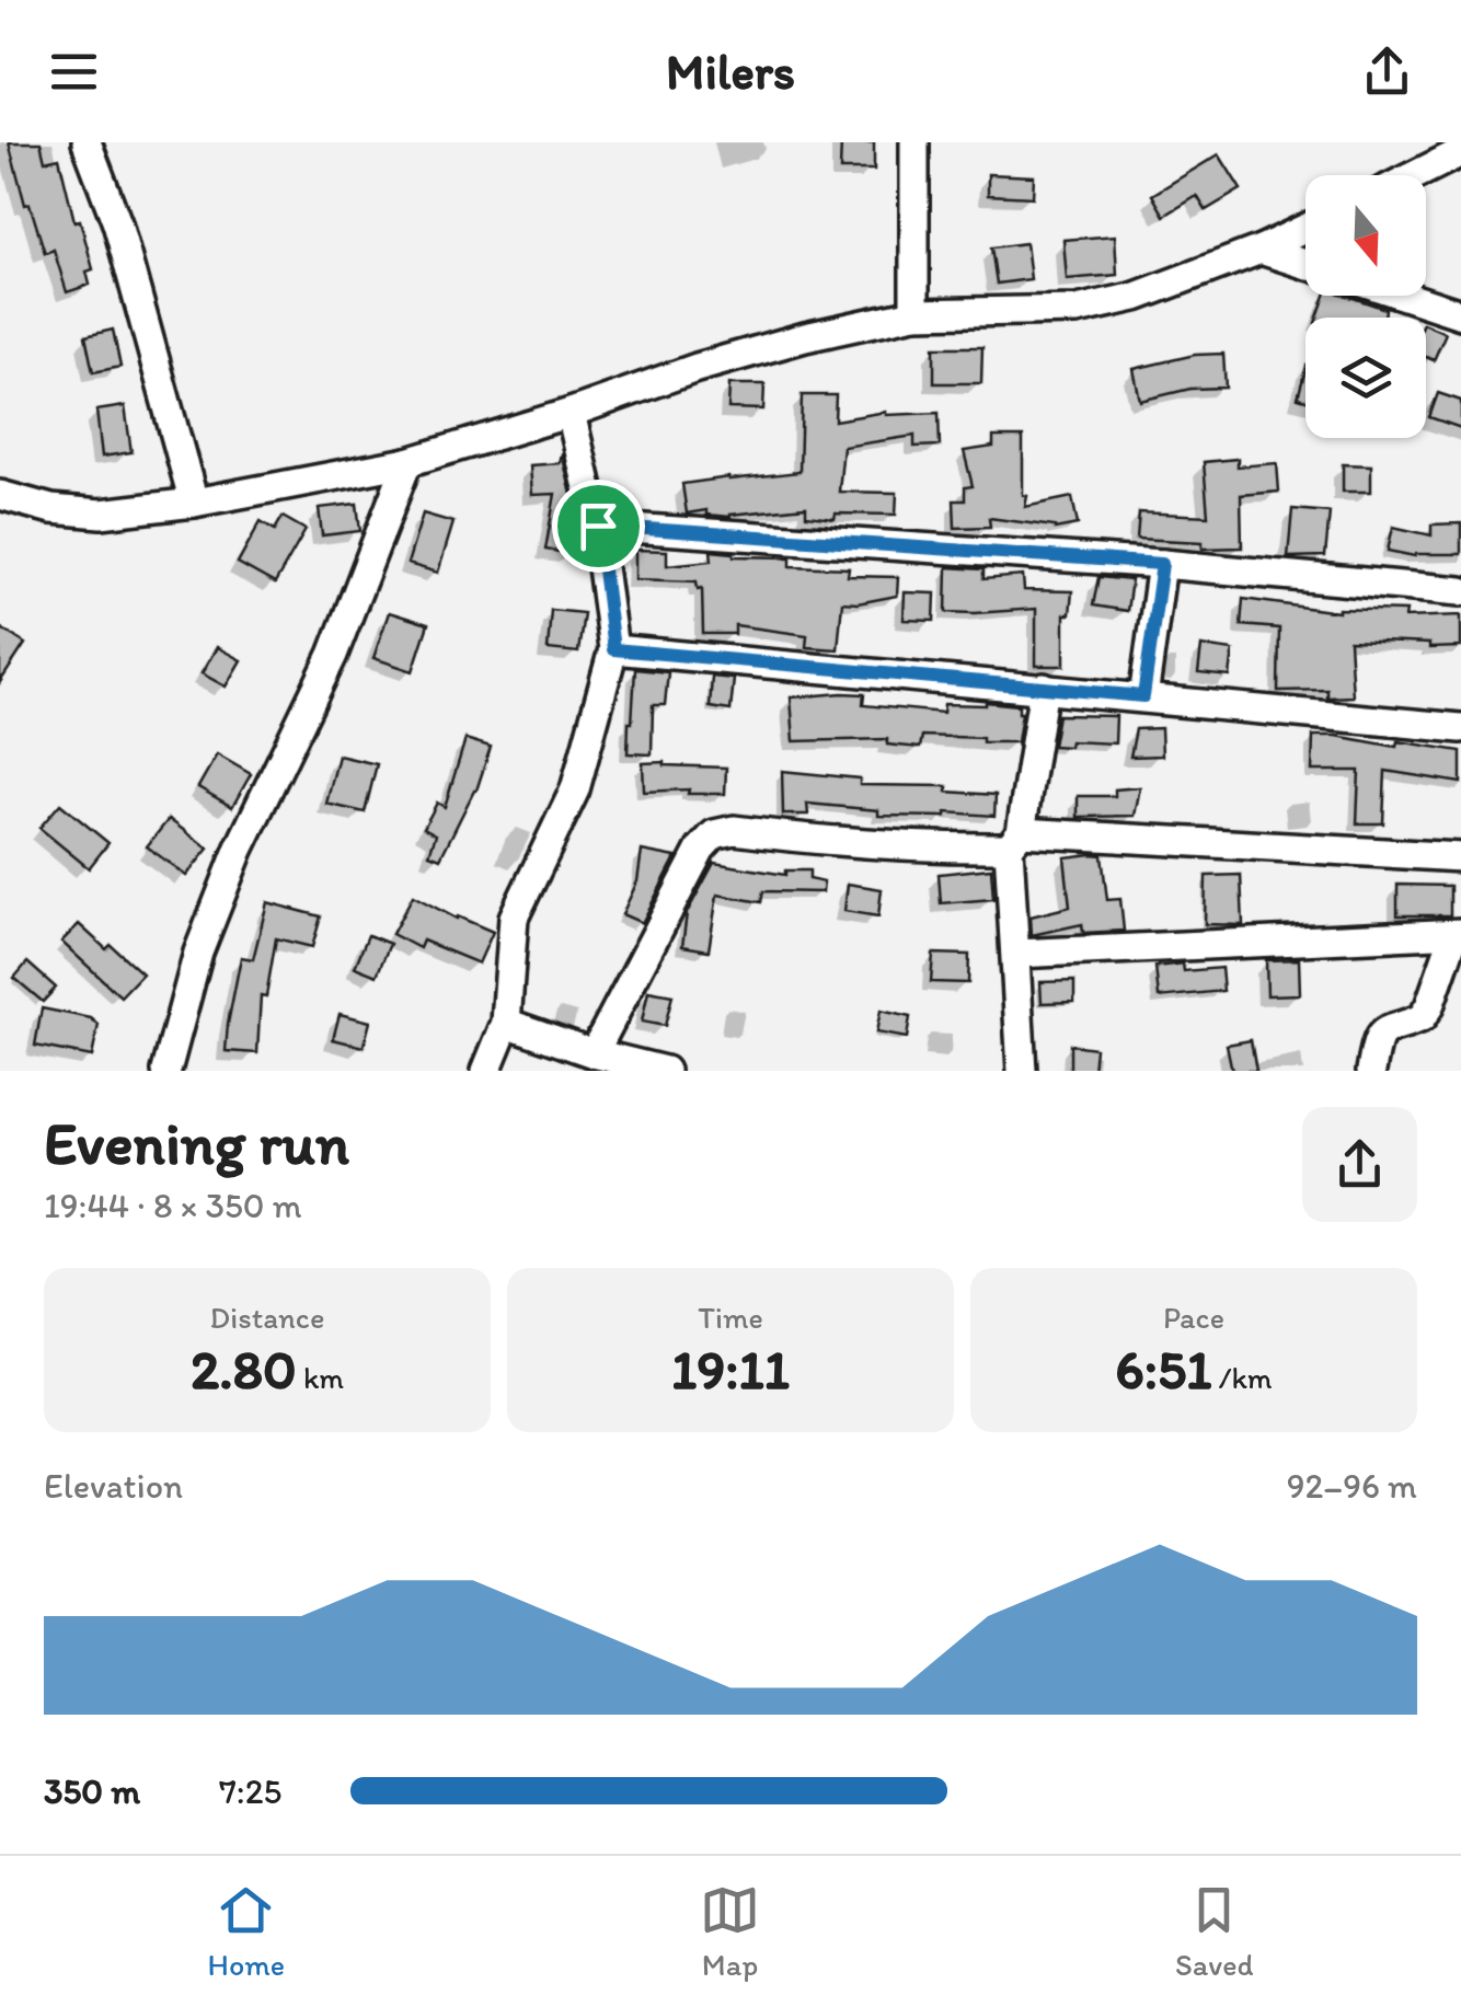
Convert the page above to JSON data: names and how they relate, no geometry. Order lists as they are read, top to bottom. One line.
{"north":"bottom","page":{"header":"Milers","heading":["Evening run","19:44 · 8 × 350 m"],"stats":[["Distance","2.80 km"],["Time","19:11"],["Pace","6:51 /km"]],"chart":["Elevation","92–96 m"],"list":[{"name":"350 m","note":"7:25"}],"tabs":["Home","Map","Saved"]}}
